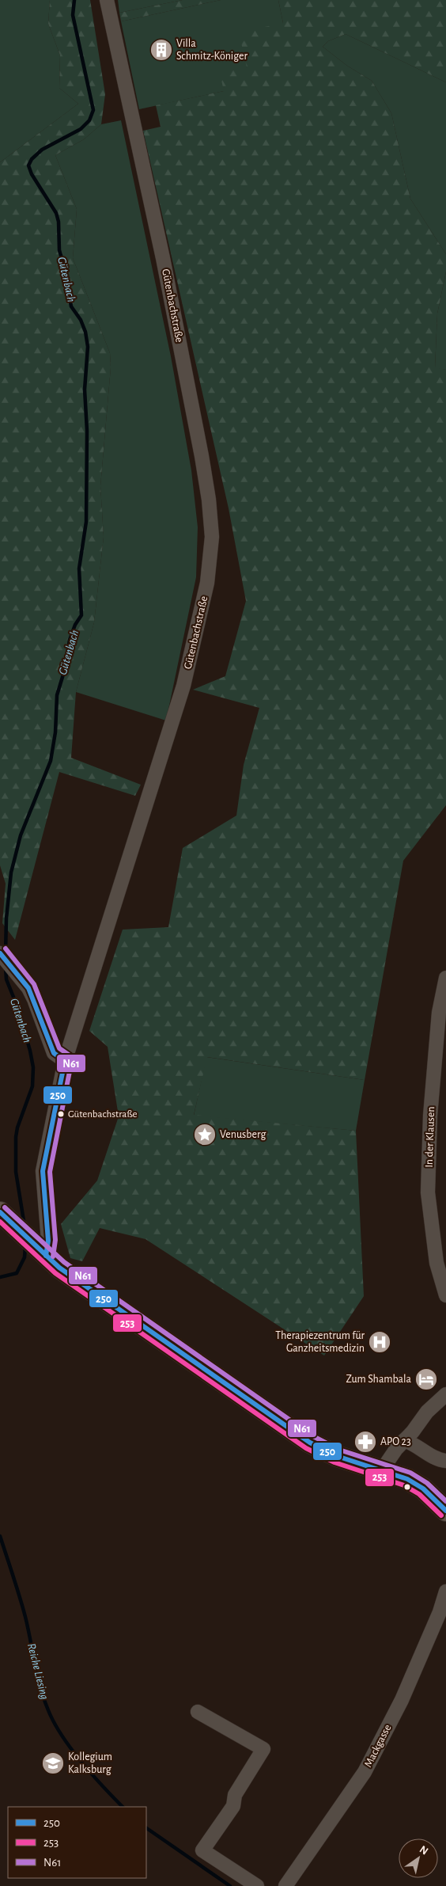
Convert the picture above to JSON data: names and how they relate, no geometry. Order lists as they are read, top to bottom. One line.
{"streets":{"street":["Gütenbachstraße","In der Klausen","Mackgasse"]},"water":["Gütenbach","Reiche Liesing"],"places":{"building":["Villa Schmitz-Königer"],"other":["Gütenbachstraße"],"place":["Venusberg"],"hospital":["Therapiezentrum für Ganzheitsmedizin"],"hotel":["Zum Shambala"],"pharmacy":["APO 23"],"school or university":["Kollegium Kalksburg"]},"lines":["transit line N61","transit line 250","transit line 253"],"legend":["250","253","N61"],"north":"top right"}
